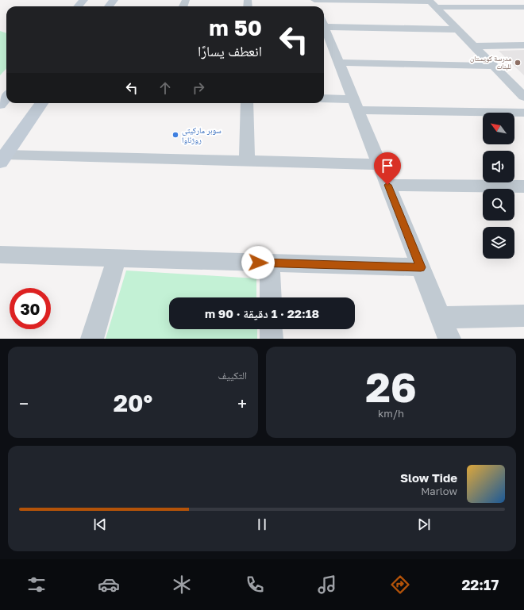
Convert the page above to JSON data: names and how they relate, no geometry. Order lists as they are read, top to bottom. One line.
{"places":["مدرسة كويستان للبنات","سوبر ماركيتى روژئاوا"],"north":"top left","page":{"turn":["50 m","انعطف يسارًا"],"limit":"30","trip":"22:18 · 1 دقيقة · 90 m","tile":[["26","km/h"],"التكييف"],"heat":["−","20°","+"],"song":["Slow Tide","Marlow"],"tabs":"22:17"}}
